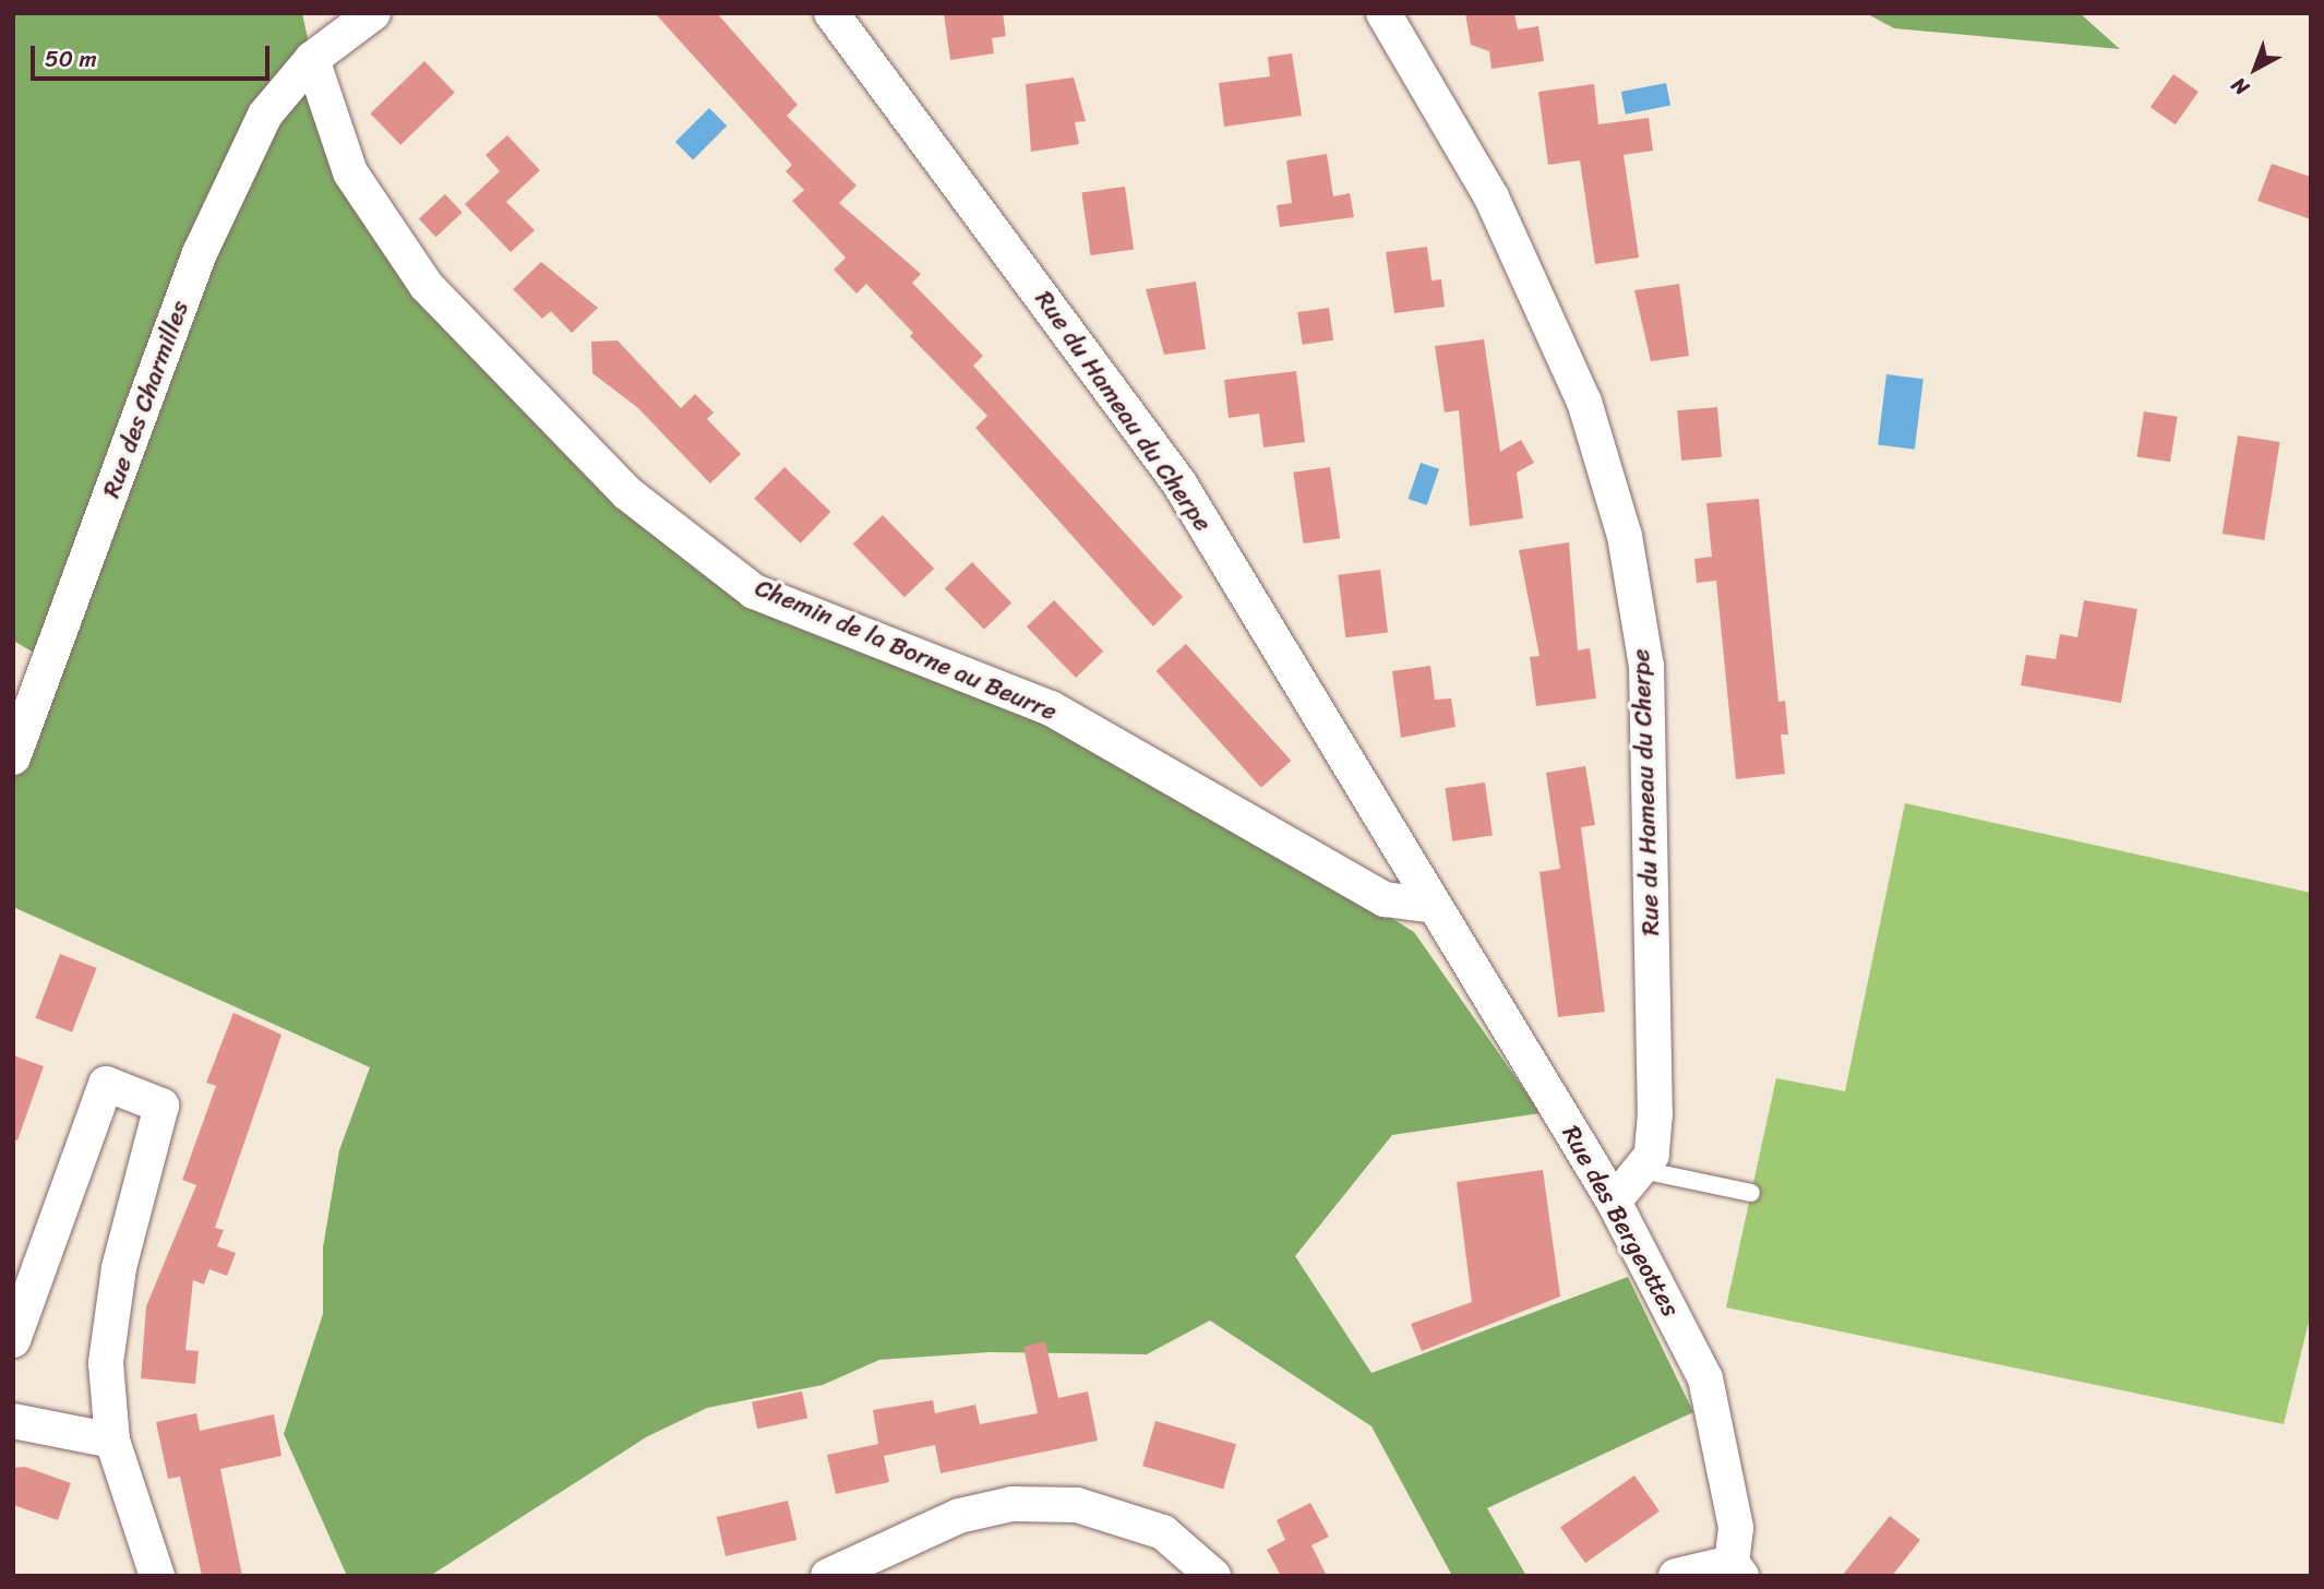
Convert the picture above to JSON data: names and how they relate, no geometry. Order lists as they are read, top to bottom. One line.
{"streets":{"street":["Rue des Charmilles","Rue du Hameau du Cherpe","Chemin de la Borne au Beurre","Rue des Bergeottes"]},"crossings":[["Rue des Charmilles","Chemin de la Borne au Beurre"],["Rue du Hameau du Cherpe","Chemin de la Borne au Beurre"],["Rue du Hameau du Cherpe","Rue des Bergeottes"],["Chemin de la Borne au Beurre","Rue des Bergeottes"]],"scale_bar":"50 m","north":"bottom left"}
